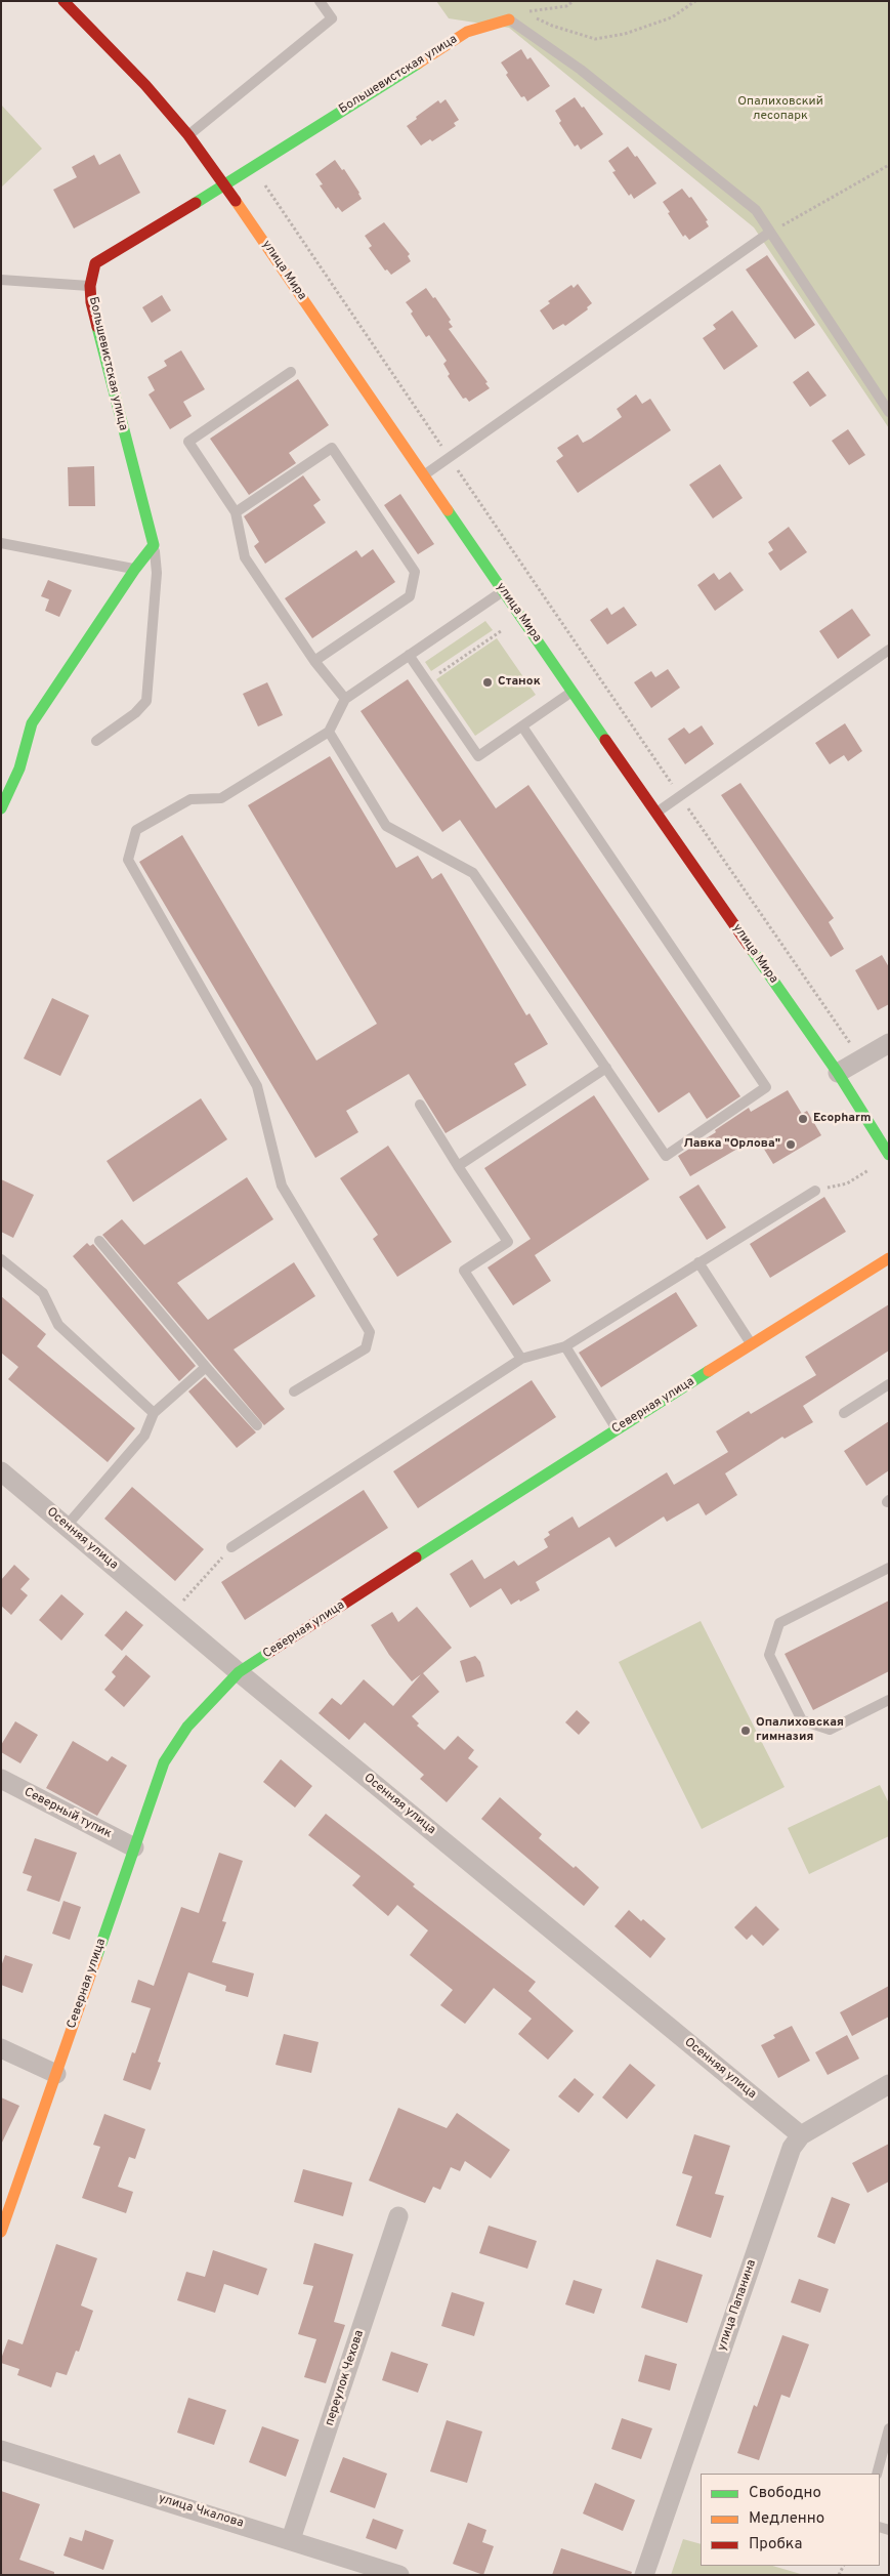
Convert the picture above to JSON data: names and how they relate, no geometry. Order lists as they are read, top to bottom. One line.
{"streets":{"street":["Большевистская улица","улица Мира","Северная улица","Осенняя улица","Северный тупик","улица Папанина","переулок Чехова","улица Чкалова"]},"crossings":[["Большевистская улица","улица Мира"],["Северная улица","Осенняя улица"],["Северная улица","Северный тупик"],["Осенняя улица","улица Папанина"],["переулок Чехова","улица Чкалова"]],"parks":["Опалиховский лесопарк"],"places":["Станок","Ecopharm","Лавка \"Орлова\"","Опалиховская гимназия"],"legend":["Свободно","Медленно","Пробка"]}
